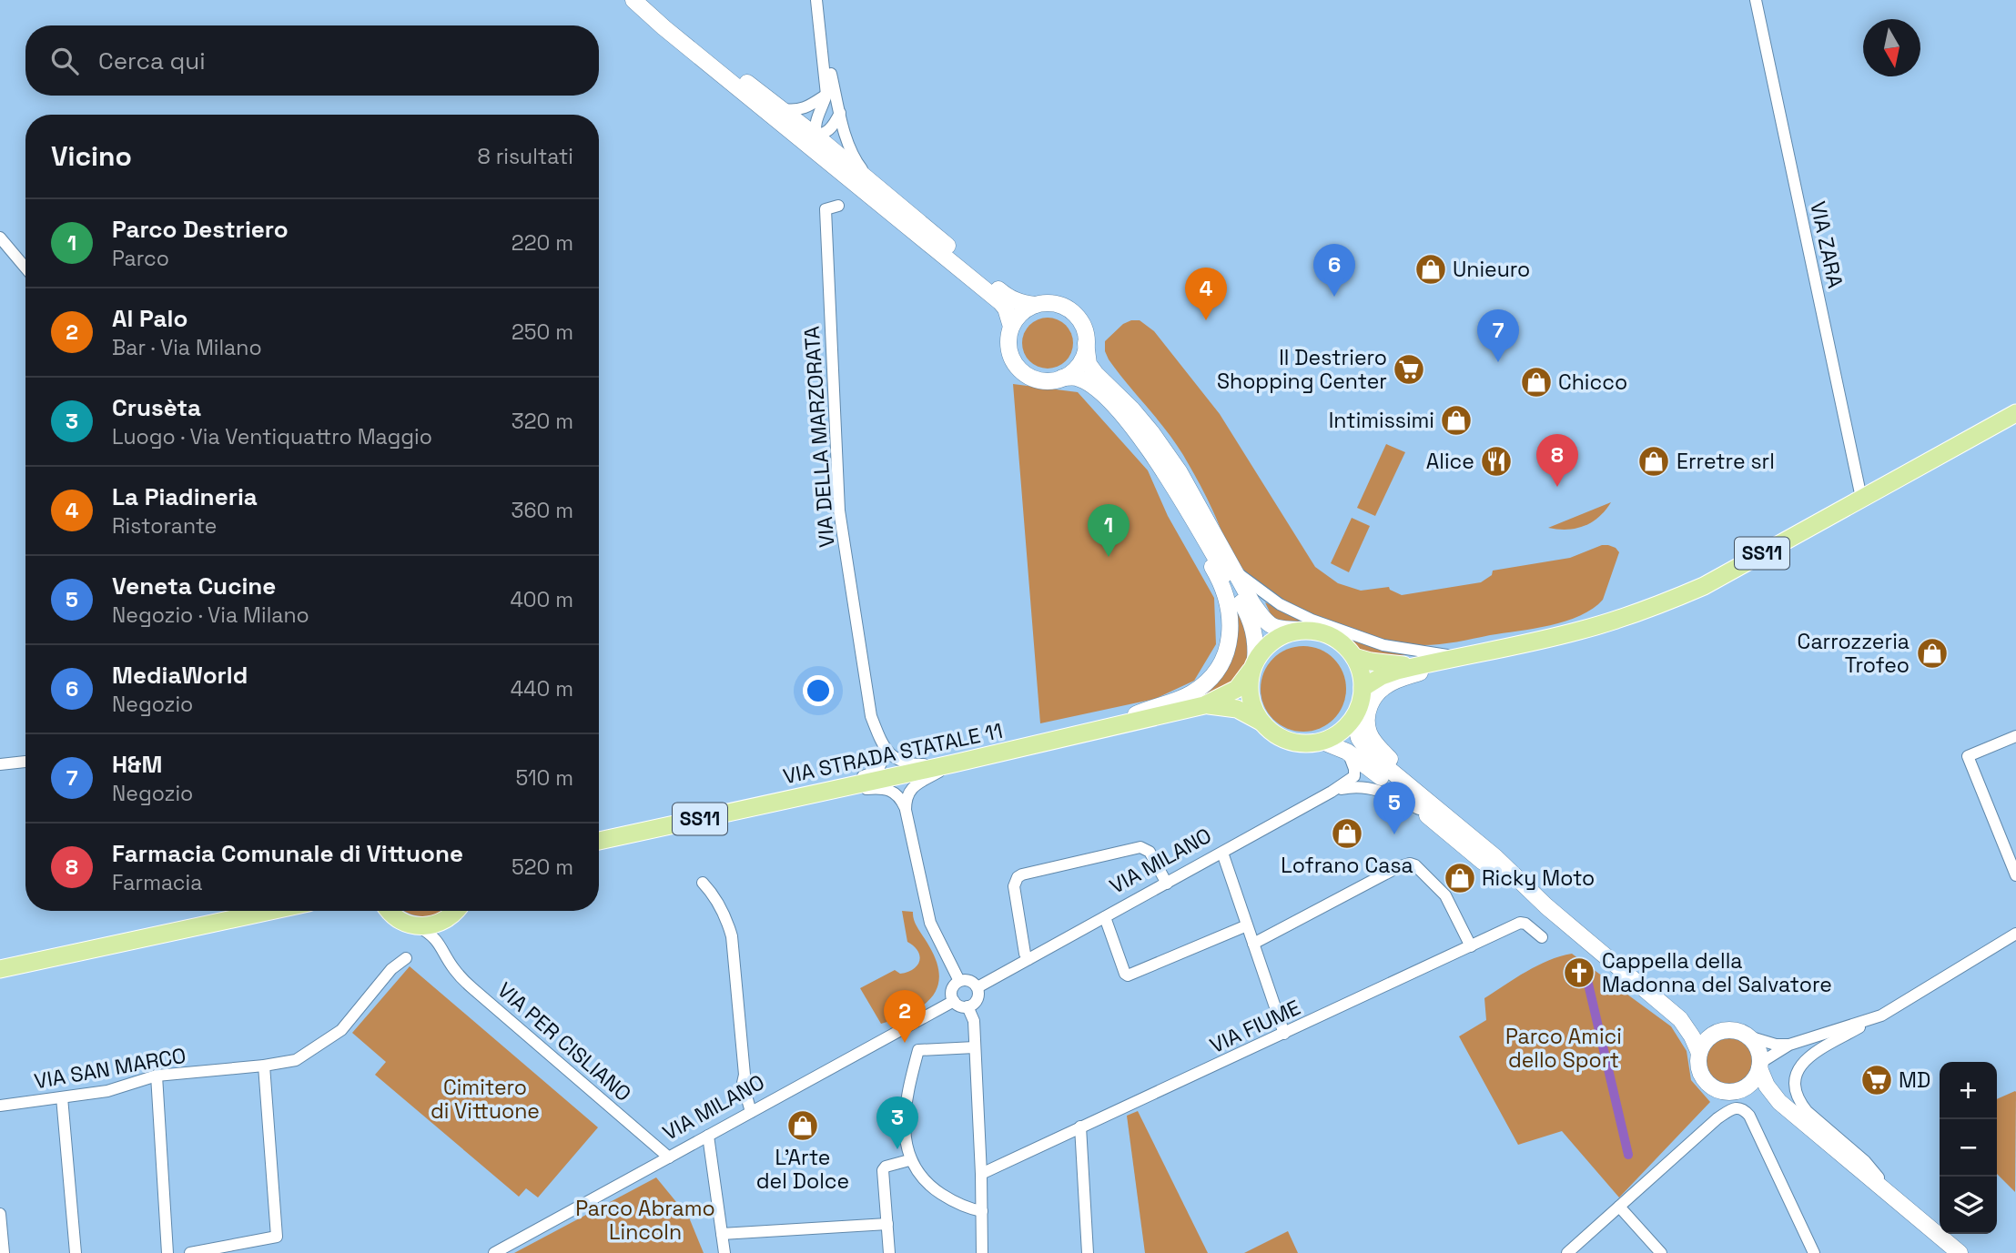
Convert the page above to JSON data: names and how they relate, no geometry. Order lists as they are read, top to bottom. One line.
{"streets":{"main road":["SS11","VIA STRADA STATALE 11"],"street":["VIA ZARA","VIA DELLA MARZORATA","VIA MILANO","VIA FIUME","VIA PER CISLIANO","VIA SAN MARCO"]},"crossings":[["VIA ZARA","SS11"],["VIA MILANO","VIA PER CISLIANO"]],"parks":["Parco Amici dello Sport","Cimitero di Vittuone","Parco Abramo Lincoln"],"places":{"shop":["Unieuro","Chicco","Intimissimi","Erretre srl","Carrozzeria Trofeo","Lofrano Casa","Ricky Moto","L'Arte del Dolce"],"supermarket":["Il Destriero Shopping Center","MD"],"restaurant":["Alice"],"church":["Cappella della Madonna del Salvatore"]},"north":"bottom","page":{"search":"Cerca qui","heading":["Vicino","8 risultati"],"list":[{"mark":"1","name":"Parco Destriero","note":"Parco","value":"220 m"},{"mark":"2","name":"Al Palo","note":"Bar · Via Milano","value":"250 m"},{"mark":"3","name":"Crusèta","note":"Luogo · Via Ventiquattro Maggio","value":"320 m"},{"mark":"4","name":"La Piadineria","note":"Ristorante","value":"360 m"},{"mark":"5","name":"Veneta Cucine","note":"Negozio · Via Milano","value":"400 m"},{"mark":"6","name":"MediaWorld","note":"Negozio","value":"440 m"},{"mark":"7","name":"H&M","note":"Negozio","value":"510 m"},{"mark":"8","name":"Farmacia Comunale di Vittuone","note":"Farmacia","value":"520 m"}],"pins":["6","4","7","8","1","5","2","3"],"map_buttons":["+","−"]}}
